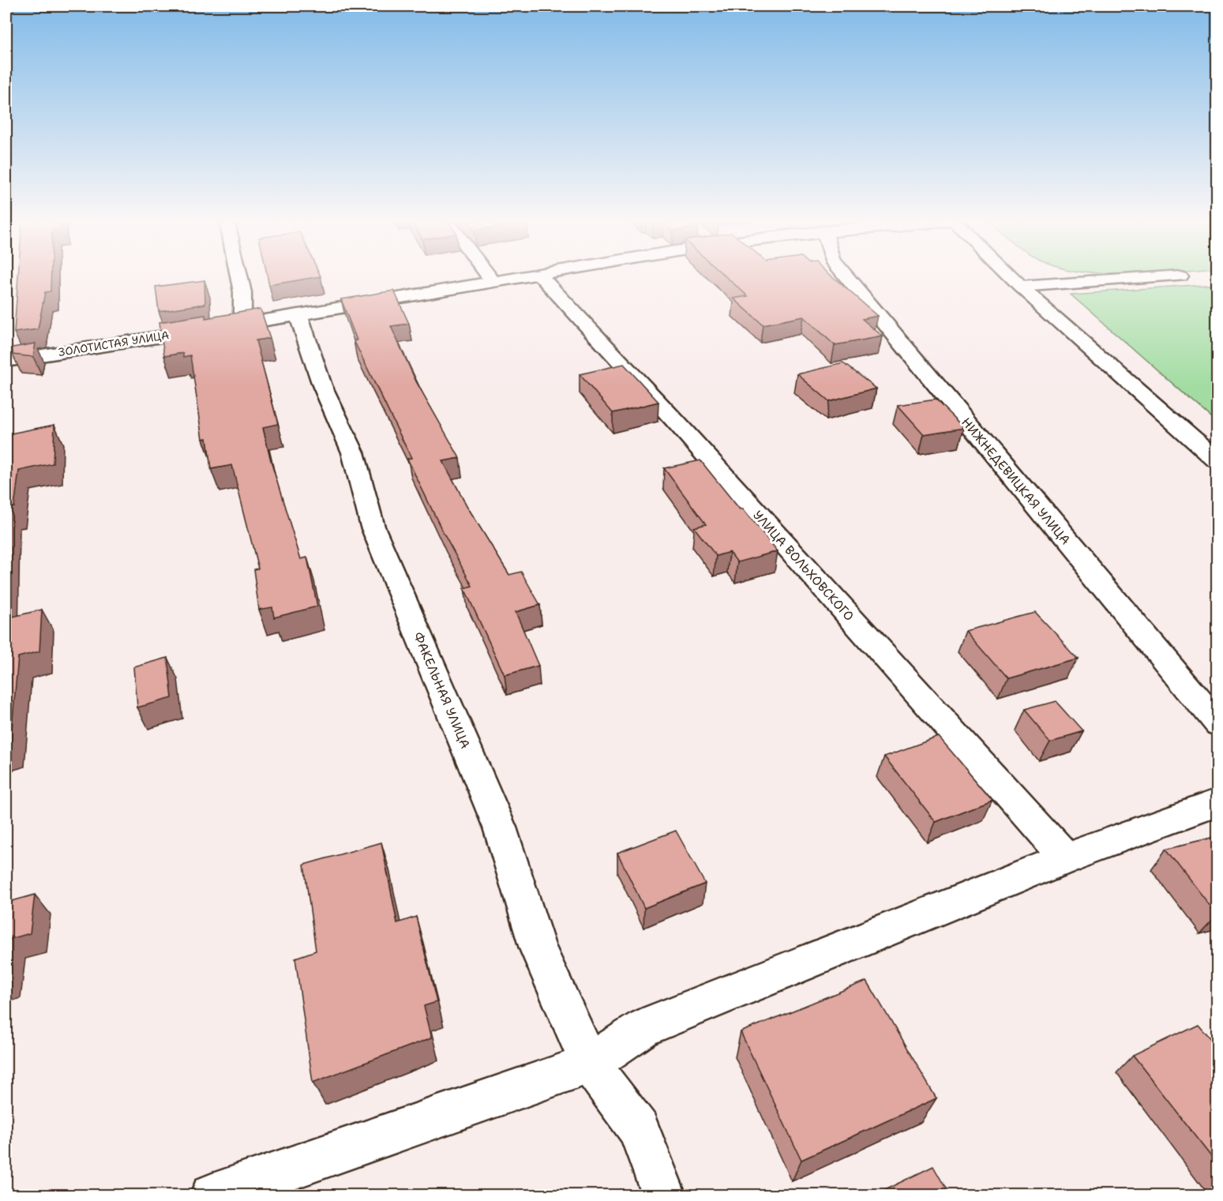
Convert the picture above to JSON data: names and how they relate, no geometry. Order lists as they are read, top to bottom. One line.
{"streets":{"street":["ЗОЛОТИСТАЯ УЛИЦА","НИЖНЕДЕВИЦКАЯ УЛИЦА","УЛИЦА ВОЛЬХОВСКОГО","ФАКЕЛЬНАЯ УЛИЦА"]},"crossings":[["ЗОЛОТИСТАЯ УЛИЦА","ФАКЕЛЬНАЯ УЛИЦА"]]}
